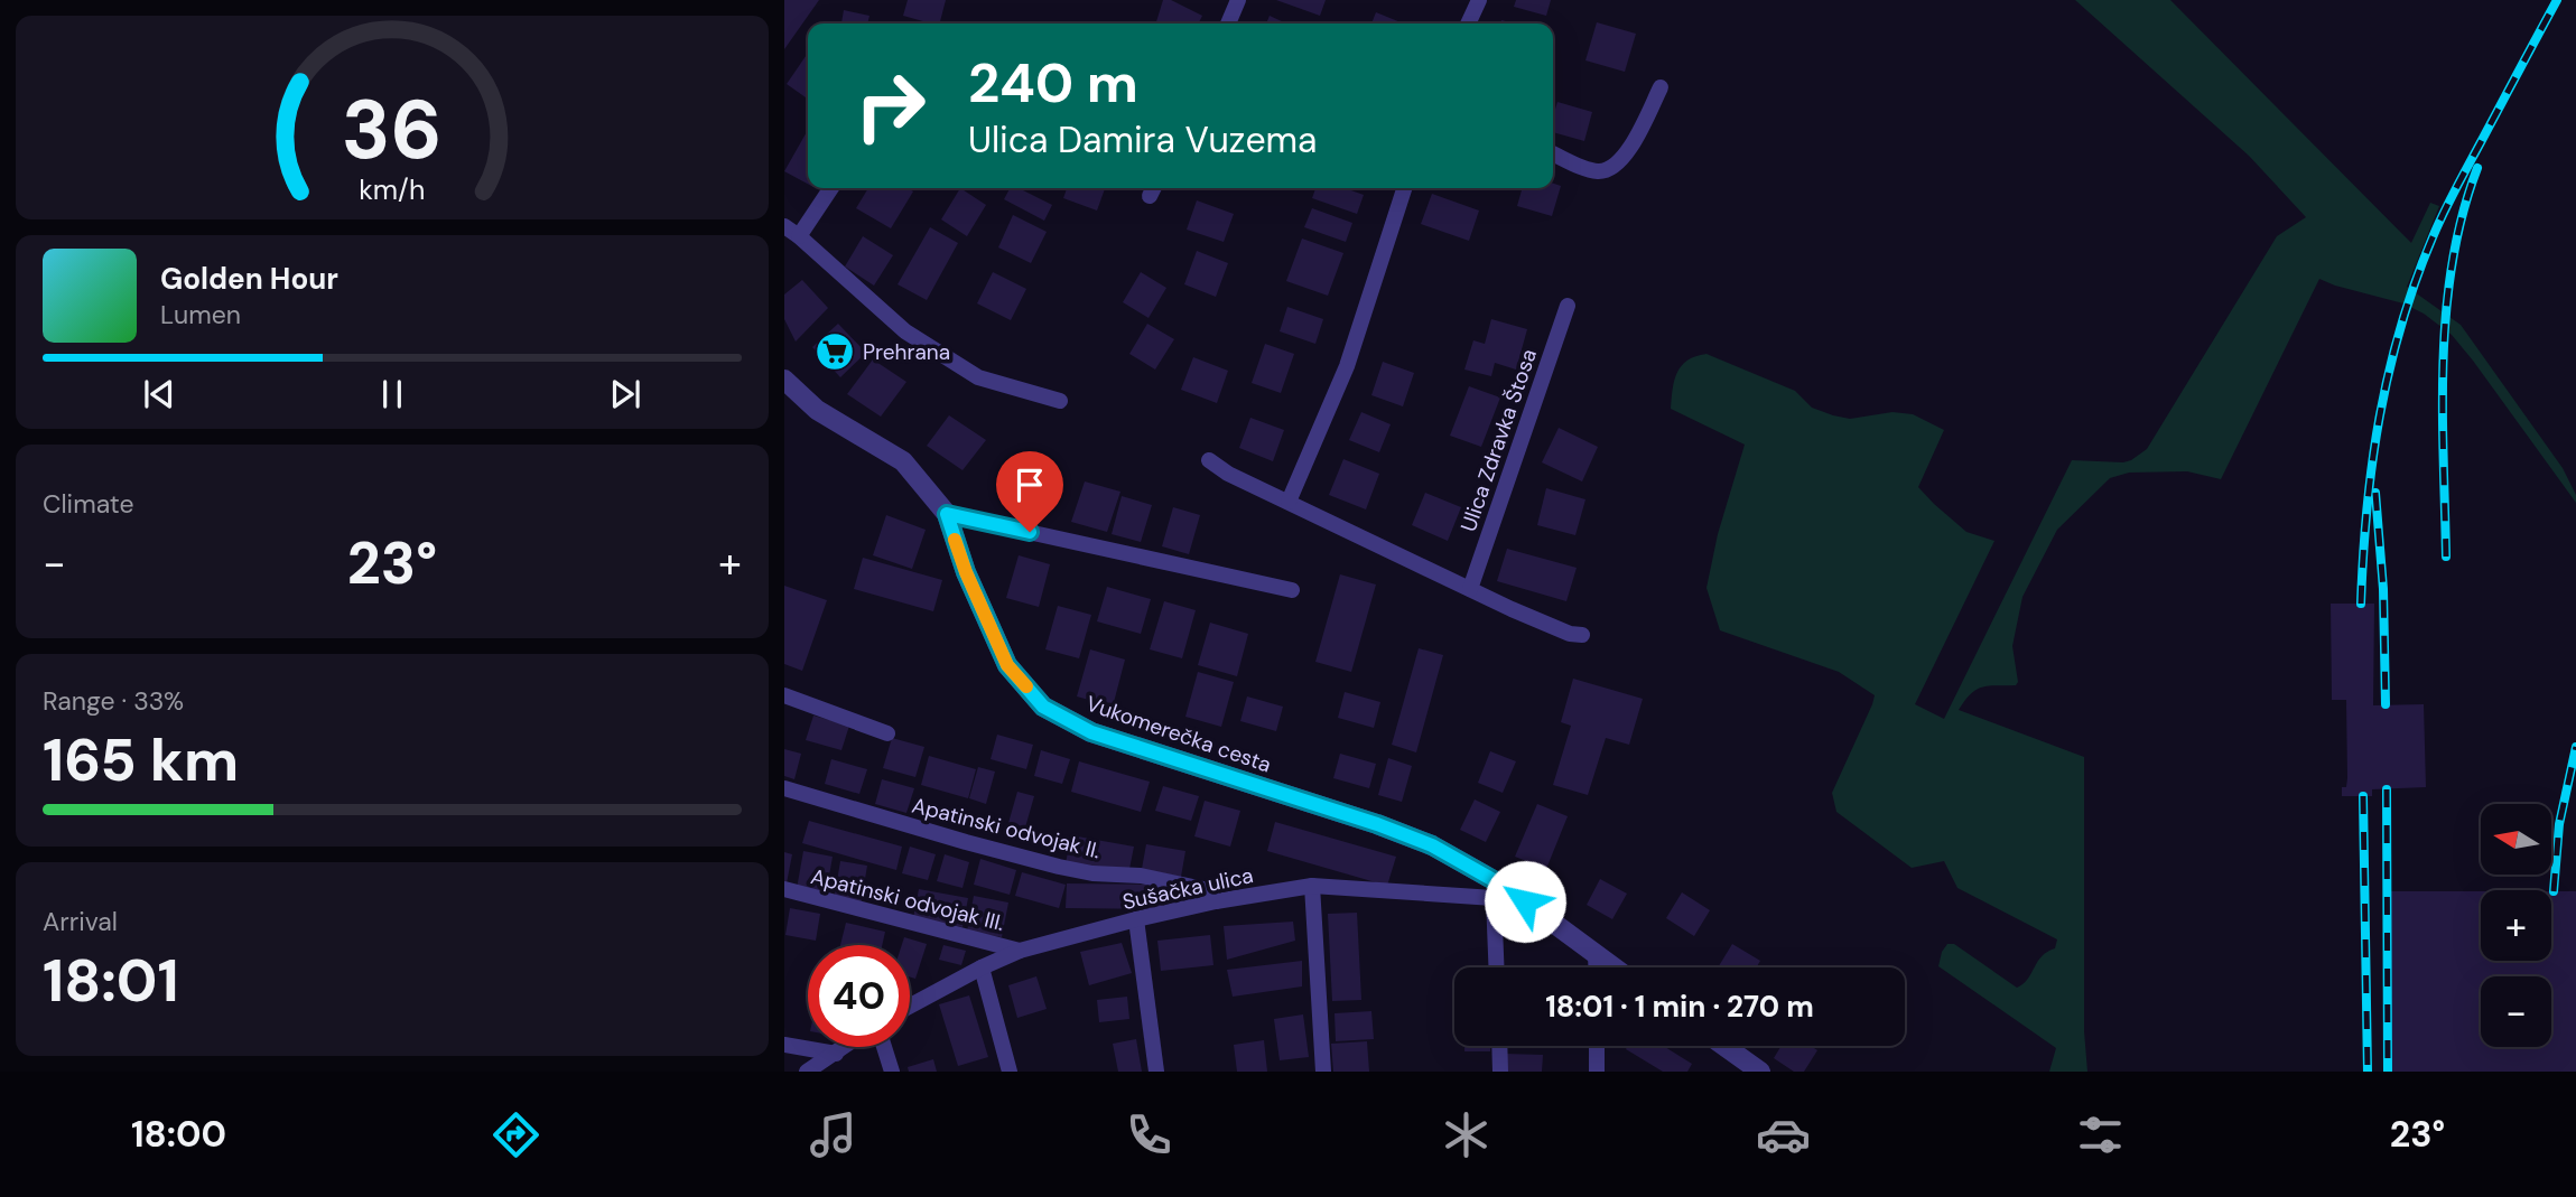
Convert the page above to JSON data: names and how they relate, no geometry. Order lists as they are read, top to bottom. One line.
{"streets":{"street":["Ulica Zdravka Štosa","Vukomerečka cesta","Apatinski odvojak II.","Sušačka ulica","Apatinski odvojak III."]},"crossings":[["Vukomerečka cesta","Sušačka ulica"],["Apatinski odvojak II.","Sušačka ulica"],["Sušačka ulica","Apatinski odvojak III."]],"places":{"supermarket":["Prehrana"]},"north":"left","page":{"turn":["240 m","Ulica Damira Vuzema"],"song":["Golden Hour","Lumen"],"tile":["Climate",["Range · 33%","165 km"],["Arrival","18:01"]],"heat":["−","23°","+"],"map_buttons":["+","−"],"limit":"40","trip":"18:01 · 1 min · 270 m","tabs":["18:00","23°"],"gauge":["36","km/h"]}}
